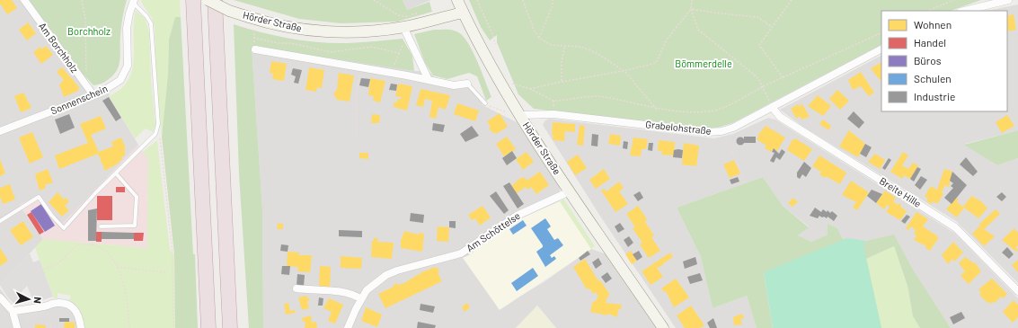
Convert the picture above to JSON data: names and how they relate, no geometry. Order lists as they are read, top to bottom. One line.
{"streets":{"main road":["Hörder Straße"],"street":["Am Borchholz","Sonnenschein","Grabelohstraße","Breite Hille","Am Schöttelse"]},"crossings":[["Hörder Straße","Grabelohstraße"],["Hörder Straße","Am Schöttelse"],["Am Borchholz","Sonnenschein"],["Grabelohstraße","Breite Hille"]],"parks":["Borchholz","Bömmerdelle"],"legend":["Wohnen","Handel","Büros","Schulen","Industrie"],"north":"right"}
